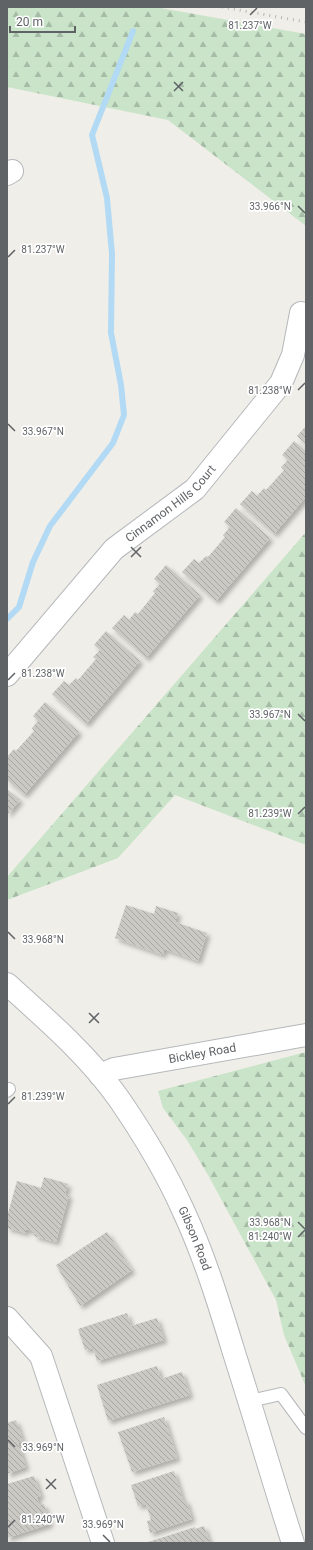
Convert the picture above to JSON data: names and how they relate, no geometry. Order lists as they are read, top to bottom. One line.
{"streets":{"street":["Cinnamon Hills Court","Bickley Road","Gibson Road"]},"crossings":[["Bickley Road","Gibson Road"]],"scale_bar":"20 m","coordinates":["81.237°W","33.966°N","81.238°W","33.967°N","81.239°W","33.968°N","81.240°W","33.969°N"]}
